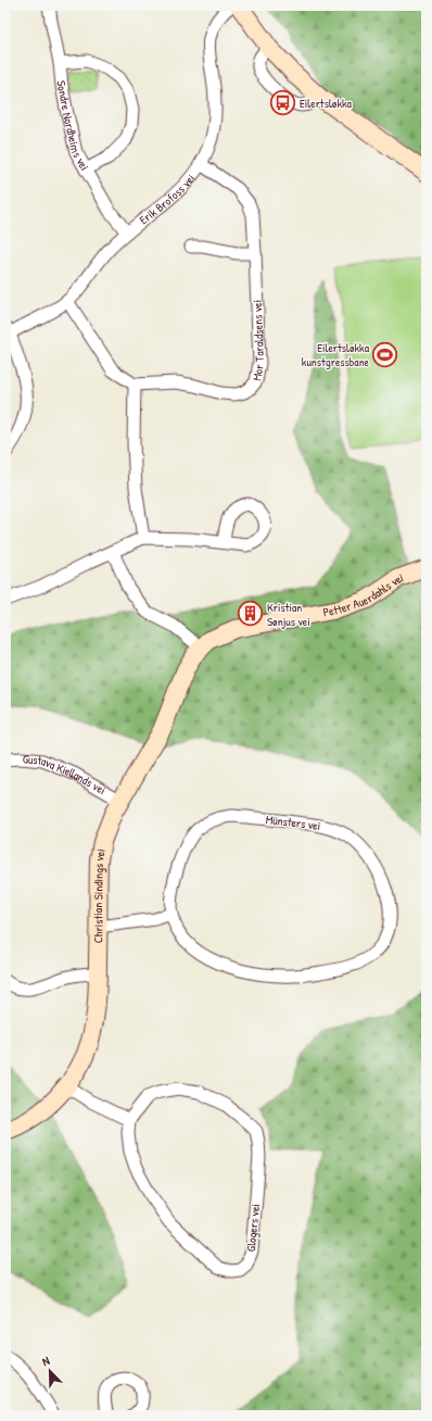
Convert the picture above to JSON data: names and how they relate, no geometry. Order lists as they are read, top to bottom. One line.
{"streets":{"street":["Sondre Nordheims vei","Erik Brofoss vei","Mor Taraldsens vei","Petter Auerdahls vei","Gustava Kiellands vei","Münsters vei","Christian Sindings vei","Glogers vei"]},"crossings":[["Sondre Nordheims vei","Erik Brofoss vei"],["Erik Brofoss vei","Mor Taraldsens vei"],["Petter Auerdahls vei","Christian Sindings vei"],["Gustava Kiellands vei","Christian Sindings vei"]],"places":{"bus stop":["Eilertsløkka"],"sports":["Eilertsløkka kunstgressbane"],"building":["Kristian Sønjus vei"]},"north":"top left"}
